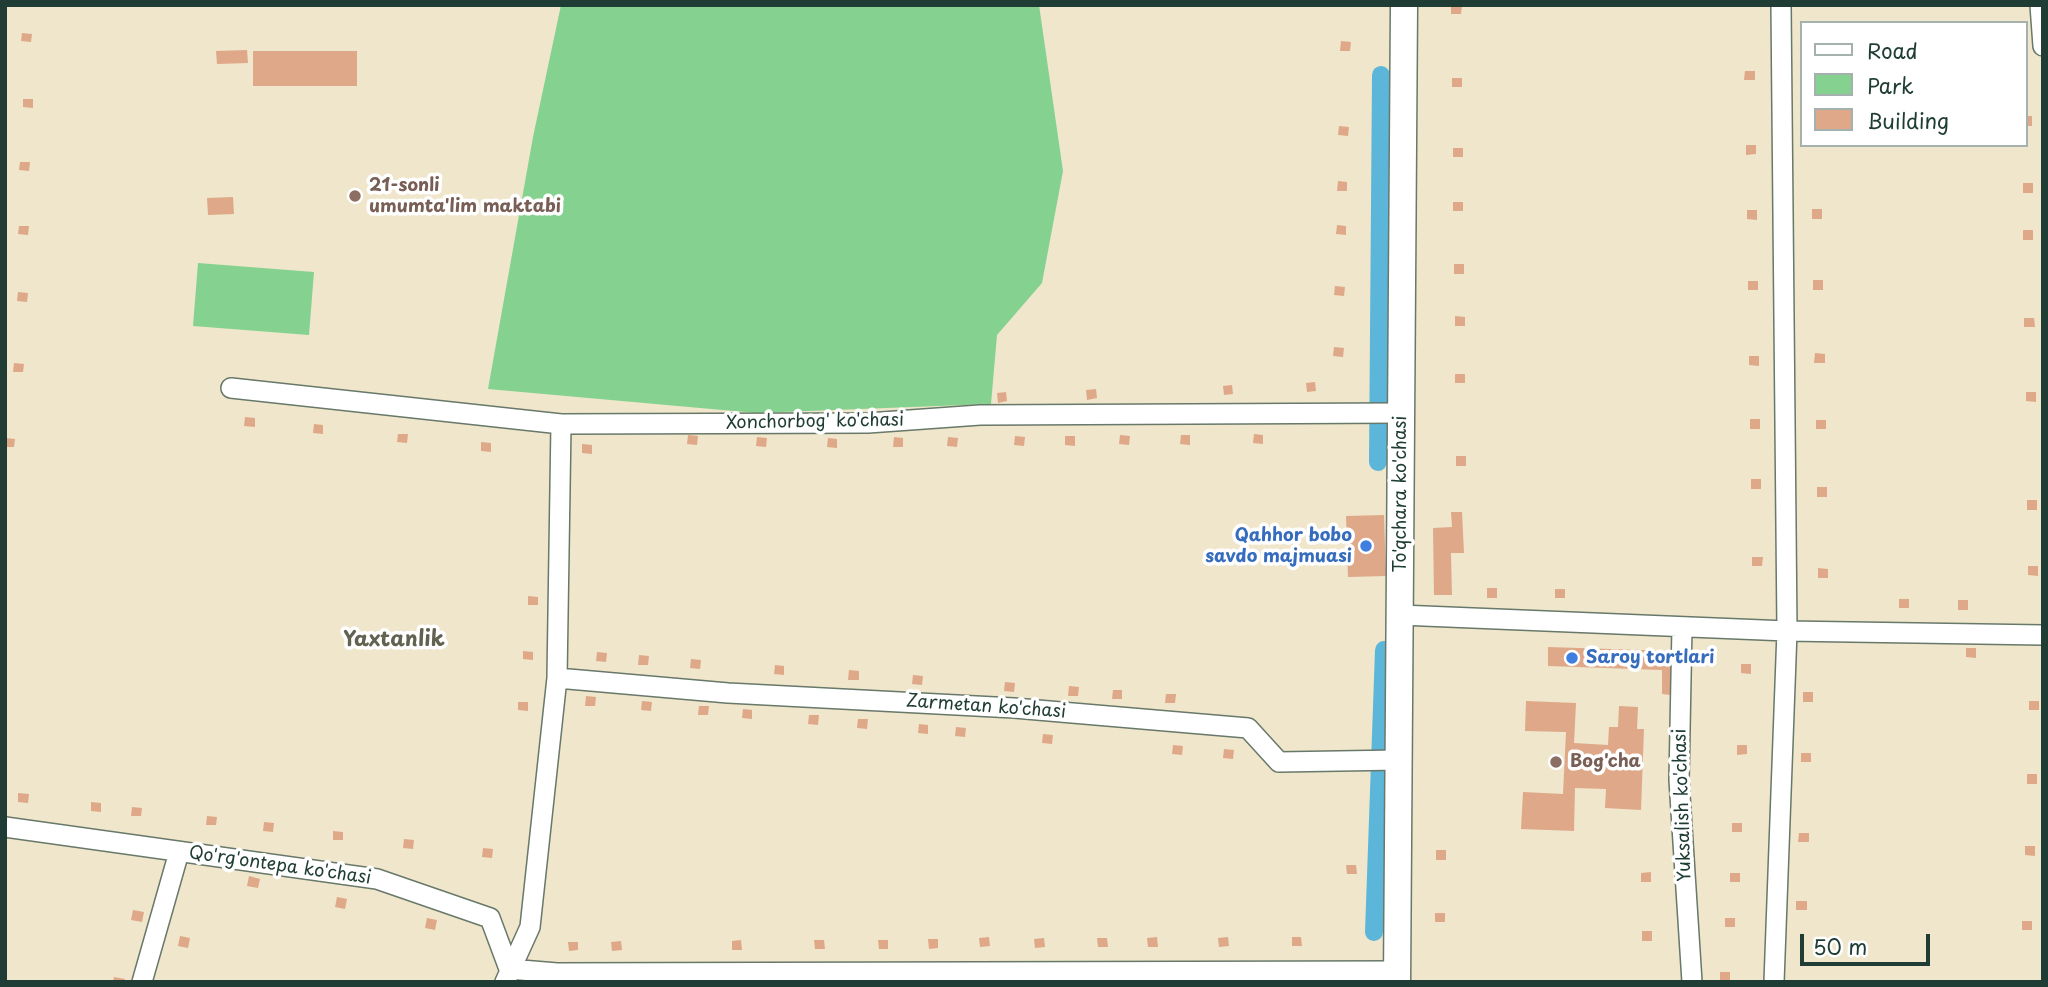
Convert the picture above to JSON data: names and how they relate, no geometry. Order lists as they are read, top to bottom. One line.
{"streets":{"street":["Xonchorbog' ko'chasi","To'qchara ko'chasi","Zarmetan ko'chasi","Yuksalish ko'chasi","Qo'rg'ontepa ko'chasi"]},"crossings":[["Xonchorbog' ko'chasi","To'qchara ko'chasi"],["To'qchara ko'chasi","Zarmetan ko'chasi"]],"districts":["Yaxtanlik"],"places":["21-sonli umumta'lim maktabi","Qahhor bobo savdo majmuasi","Saroy tortlari","Bog'cha"],"legend":["Road","Park","Building"],"scale_bar":"50 m"}
